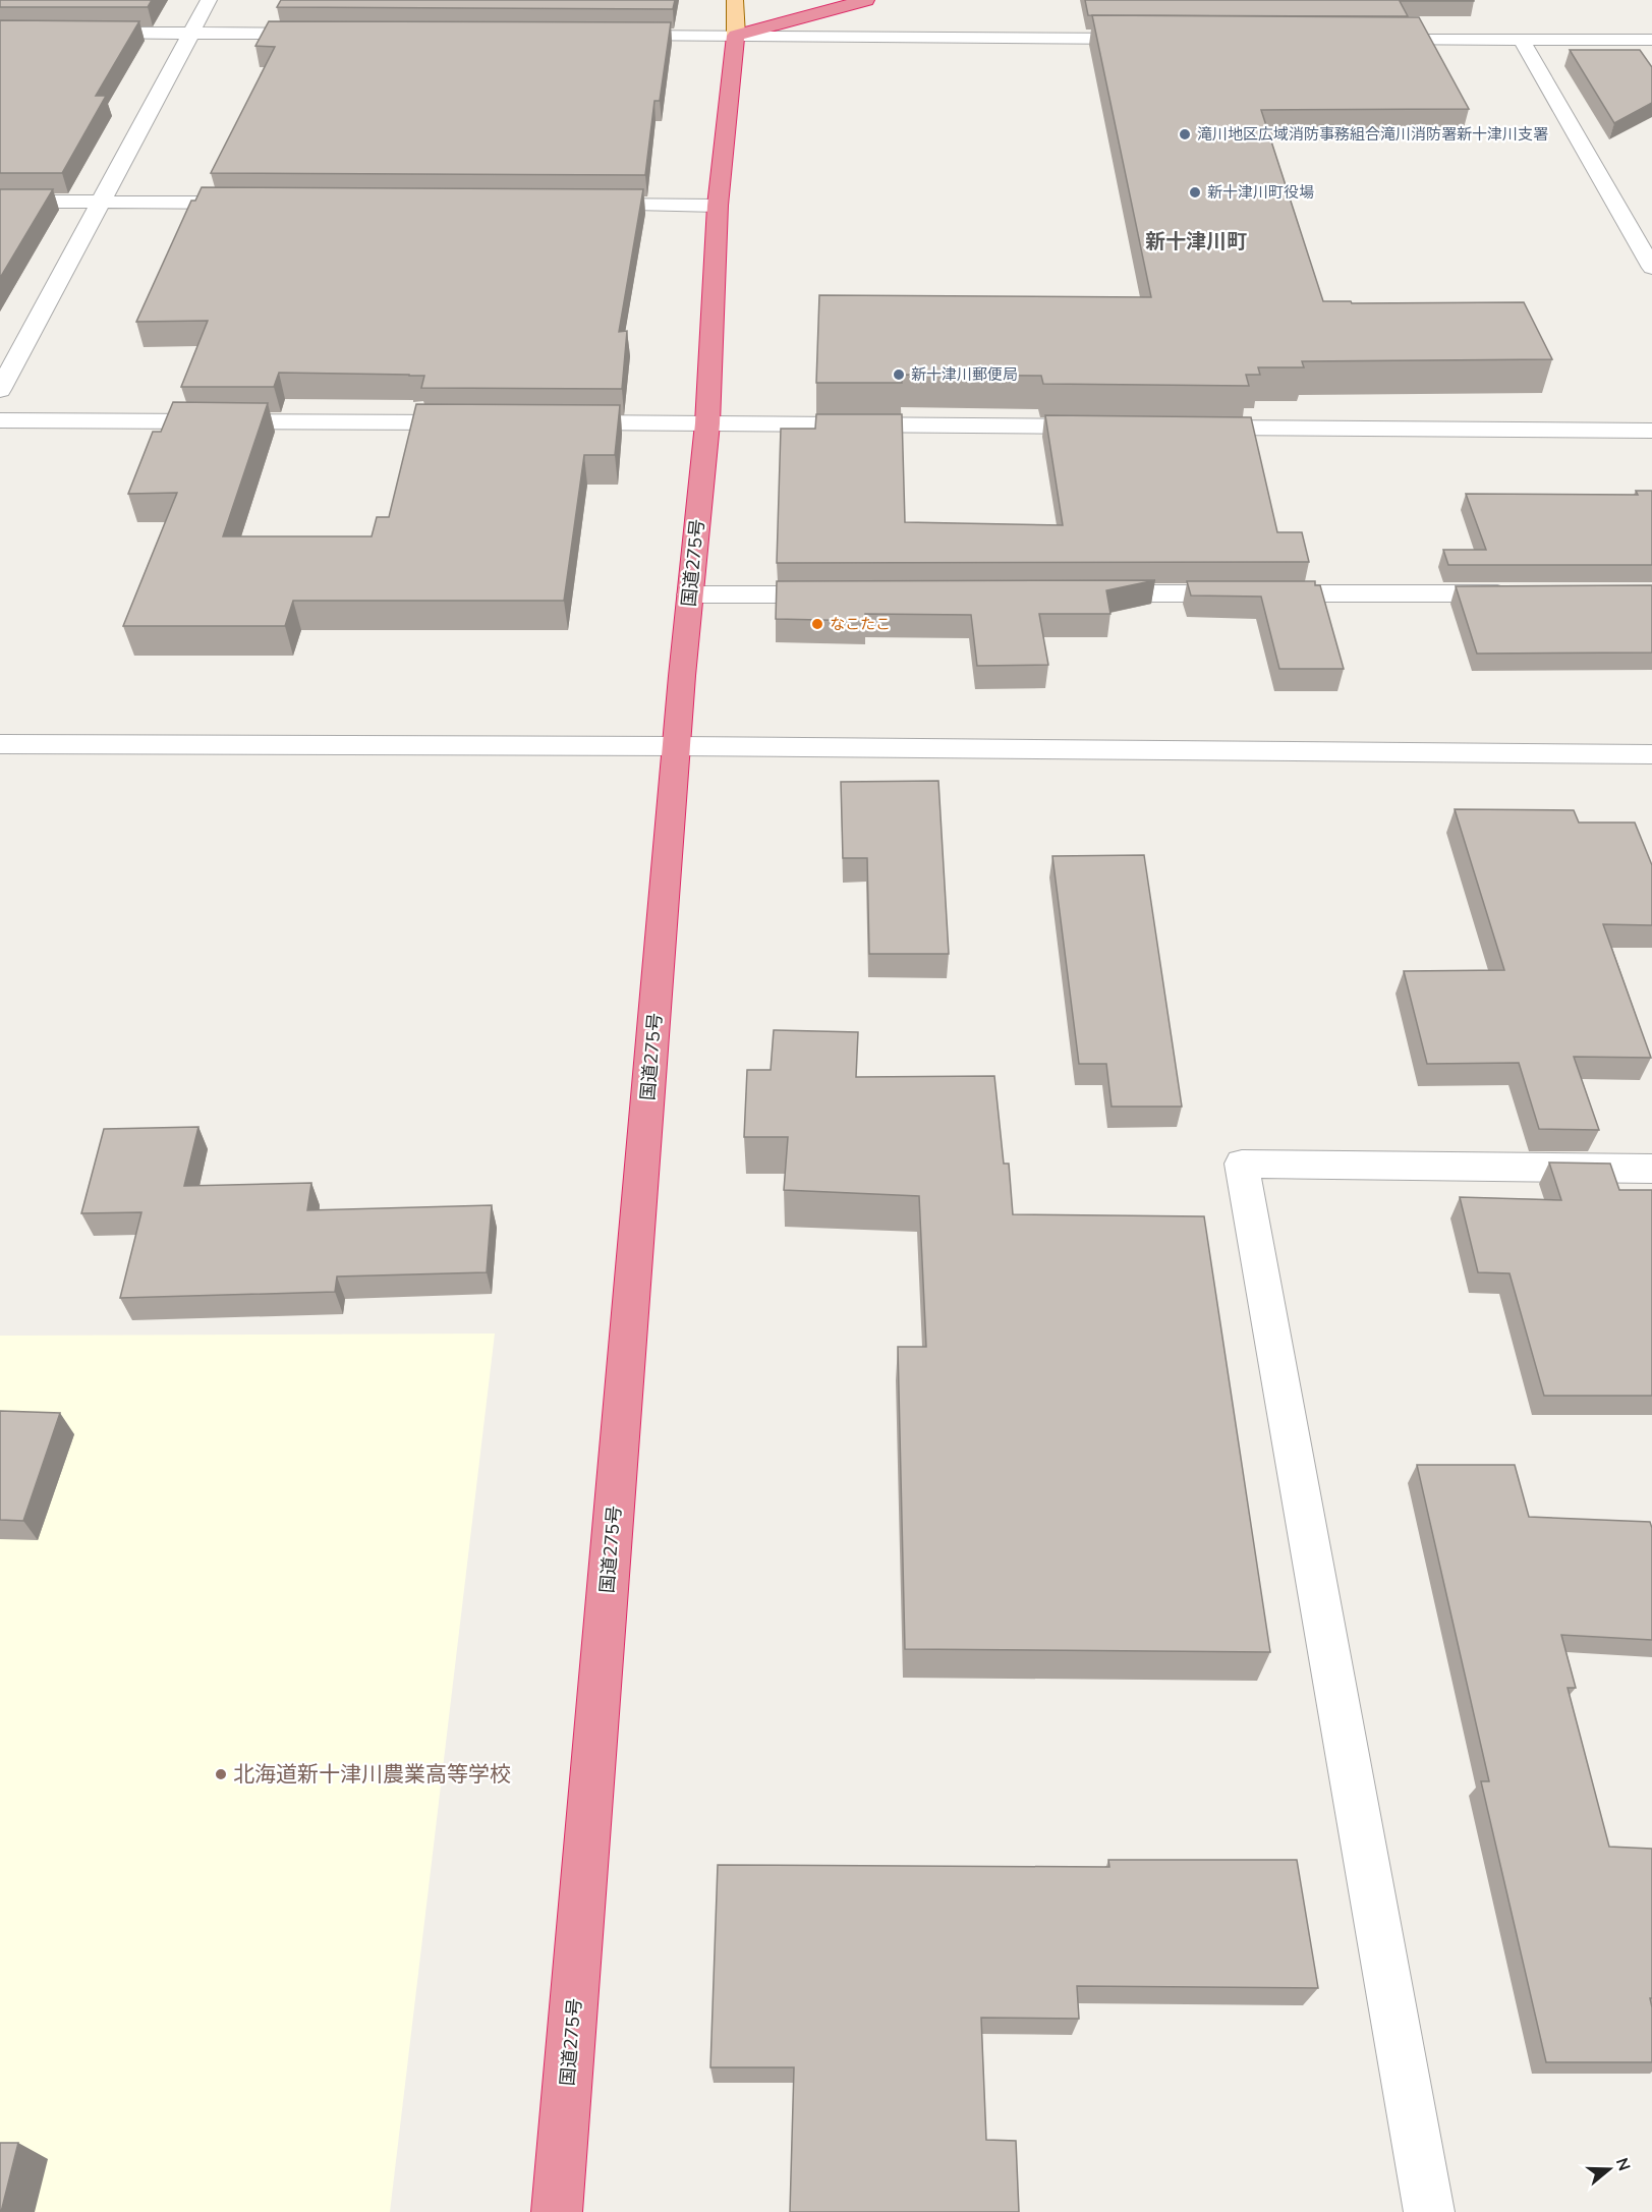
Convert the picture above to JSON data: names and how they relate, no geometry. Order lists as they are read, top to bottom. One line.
{"streets":{"highway":["国道275号"]},"districts":["新十津川町"],"places":["滝川地区広域消防事務組合滝川消防署新十津川支署","新十津川町役場","新十津川郵便局","なこたこ","北海道新十津川農業高等学校"],"north":"right"}
